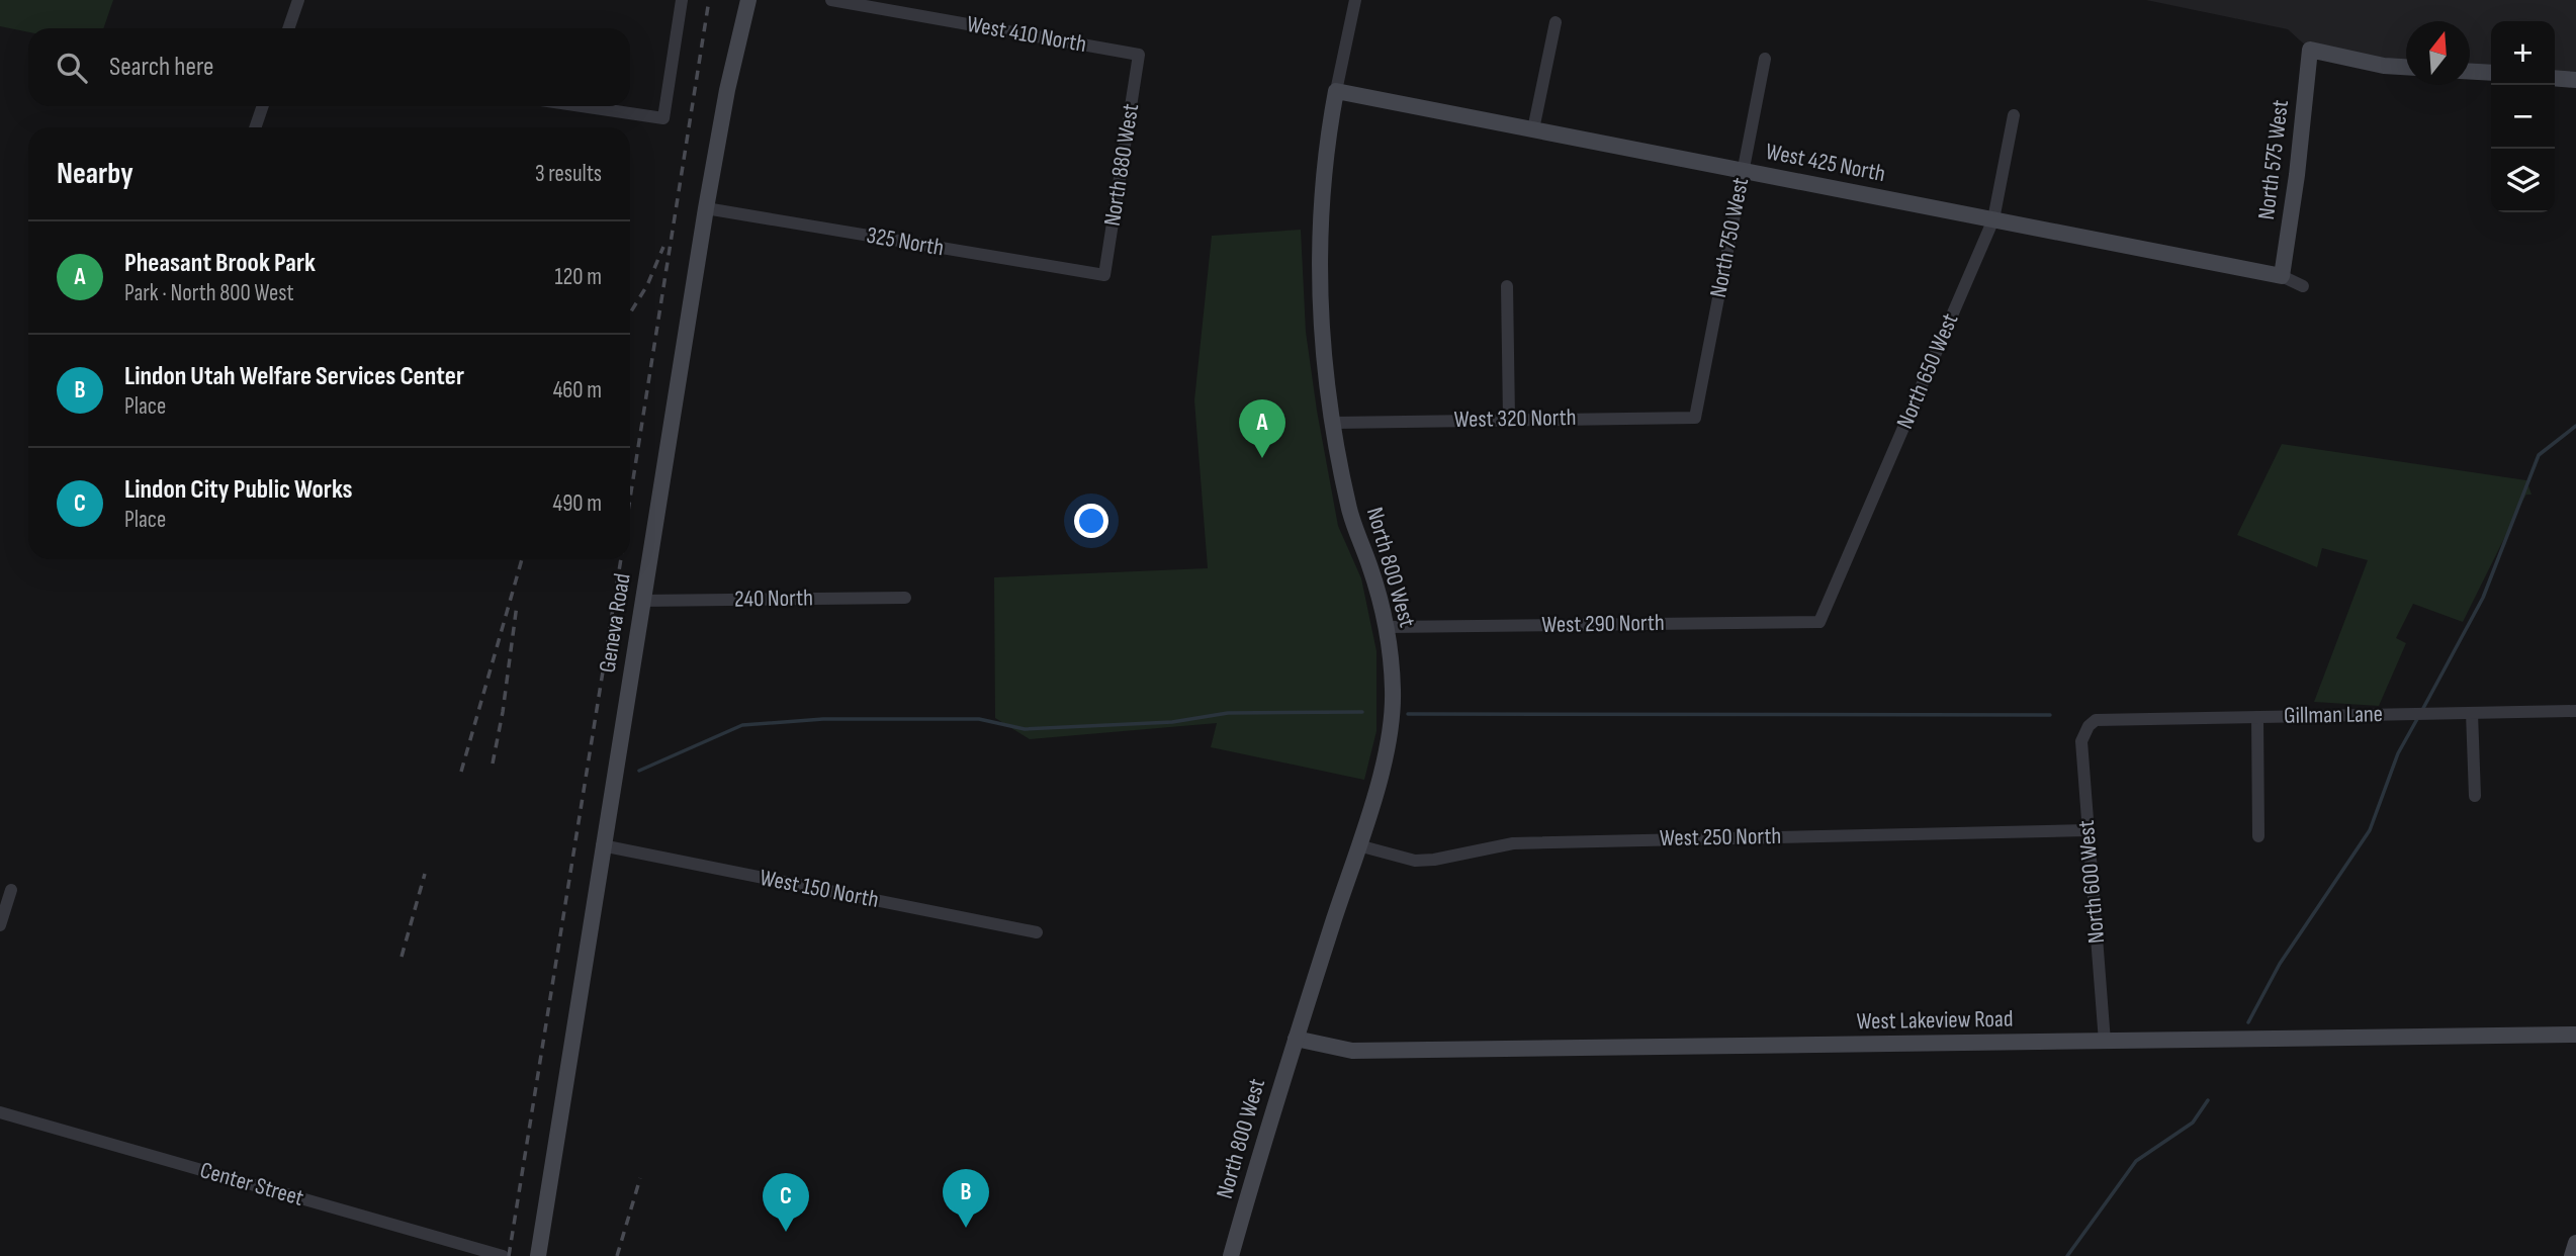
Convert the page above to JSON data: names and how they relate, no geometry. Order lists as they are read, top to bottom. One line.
{"streets":{"street":["West 410 North","North 575 West","West 425 North","North 880 West","North 750 West","325 North","North 650 West","West 320 North","North 800 West","240 North","Geneva Road","West 290 North","Gillman Lane","West 250 North","North 600 West","West 150 North","West Lakeview Road","Center Street"]},"crossings":[["West 410 North","North 880 West"],["North 575 West","West 425 North"],["West 425 North","North 750 West"],["West 425 North","North 650 West"],["West 425 North","North 800 West"],["North 880 West","325 North"],["North 750 West","West 320 North"],["325 North","Geneva Road"],["North 650 West","West 290 North"],["West 320 North","North 800 West"],["North 800 West","West 290 North"],["North 800 West","West 250 North"],["North 800 West","West Lakeview Road"],["240 North","Geneva Road"],["Geneva Road","West 150 North"],["Gillman Lane","North 600 West"],["West 250 North","North 600 West"],["North 600 West","West Lakeview Road"]],"north":"top","page":{"map_buttons":["+","−"],"search":"Search here","heading":["Nearby","3 results"],"list":[{"mark":"A","name":"Pheasant Brook Park","note":"Park · North 800 West","value":"120 m"},{"mark":"B","name":"Lindon Utah Welfare Services Center","note":"Place","value":"460 m"},{"mark":"C","name":"Lindon City Public Works","note":"Place","value":"490 m"}],"pins":["A","B","C"]}}
